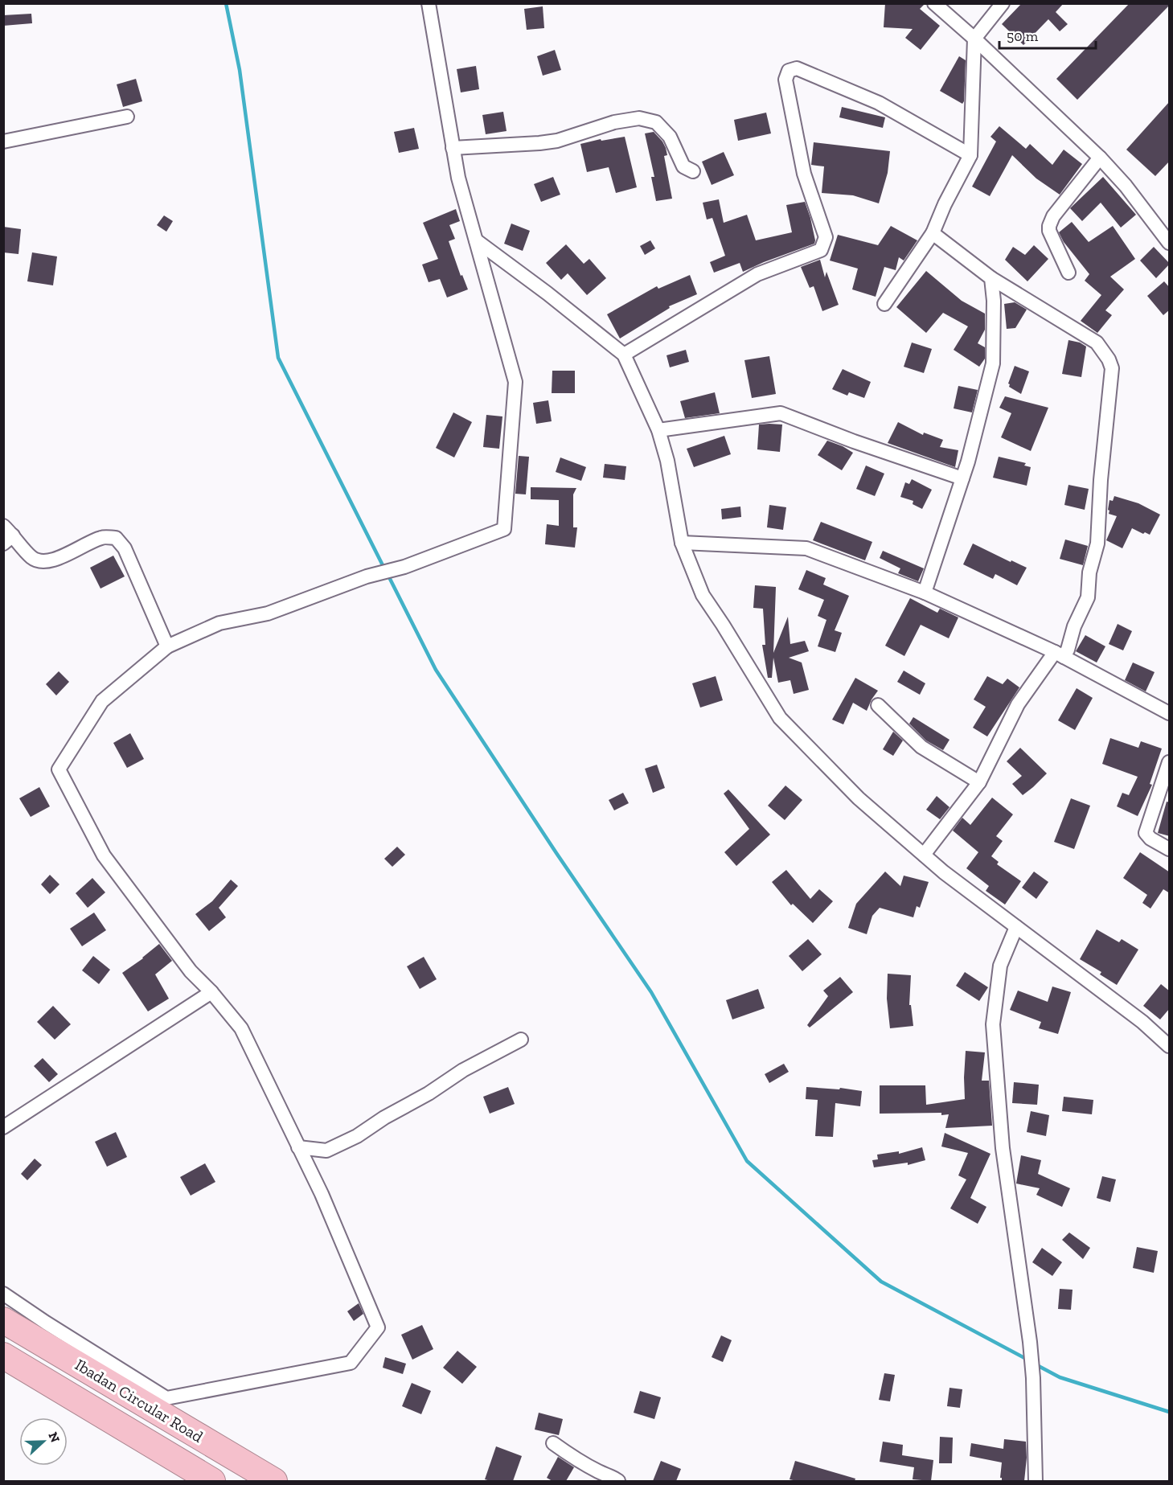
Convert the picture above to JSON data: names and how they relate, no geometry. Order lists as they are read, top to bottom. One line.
{"streets":{"highway":["Ibadan Circular Road"]},"scale_bar":"50 m","north":"right"}
